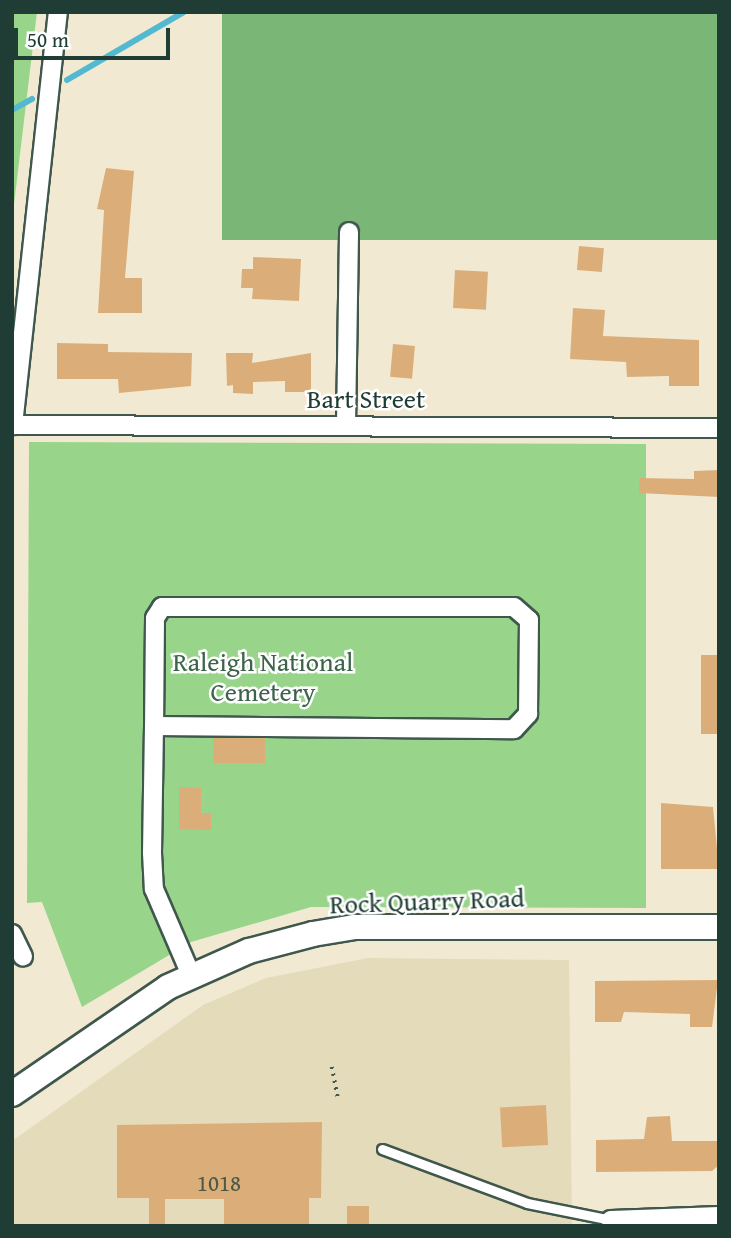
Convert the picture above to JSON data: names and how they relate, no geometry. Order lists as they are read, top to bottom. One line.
{"streets":{"main road":["Rock Quarry Road"],"street":["Bart Street"]},"parks":["Raleigh National Cemetery"],"house_numbers":["1018"],"scale_bar":"50 m"}
